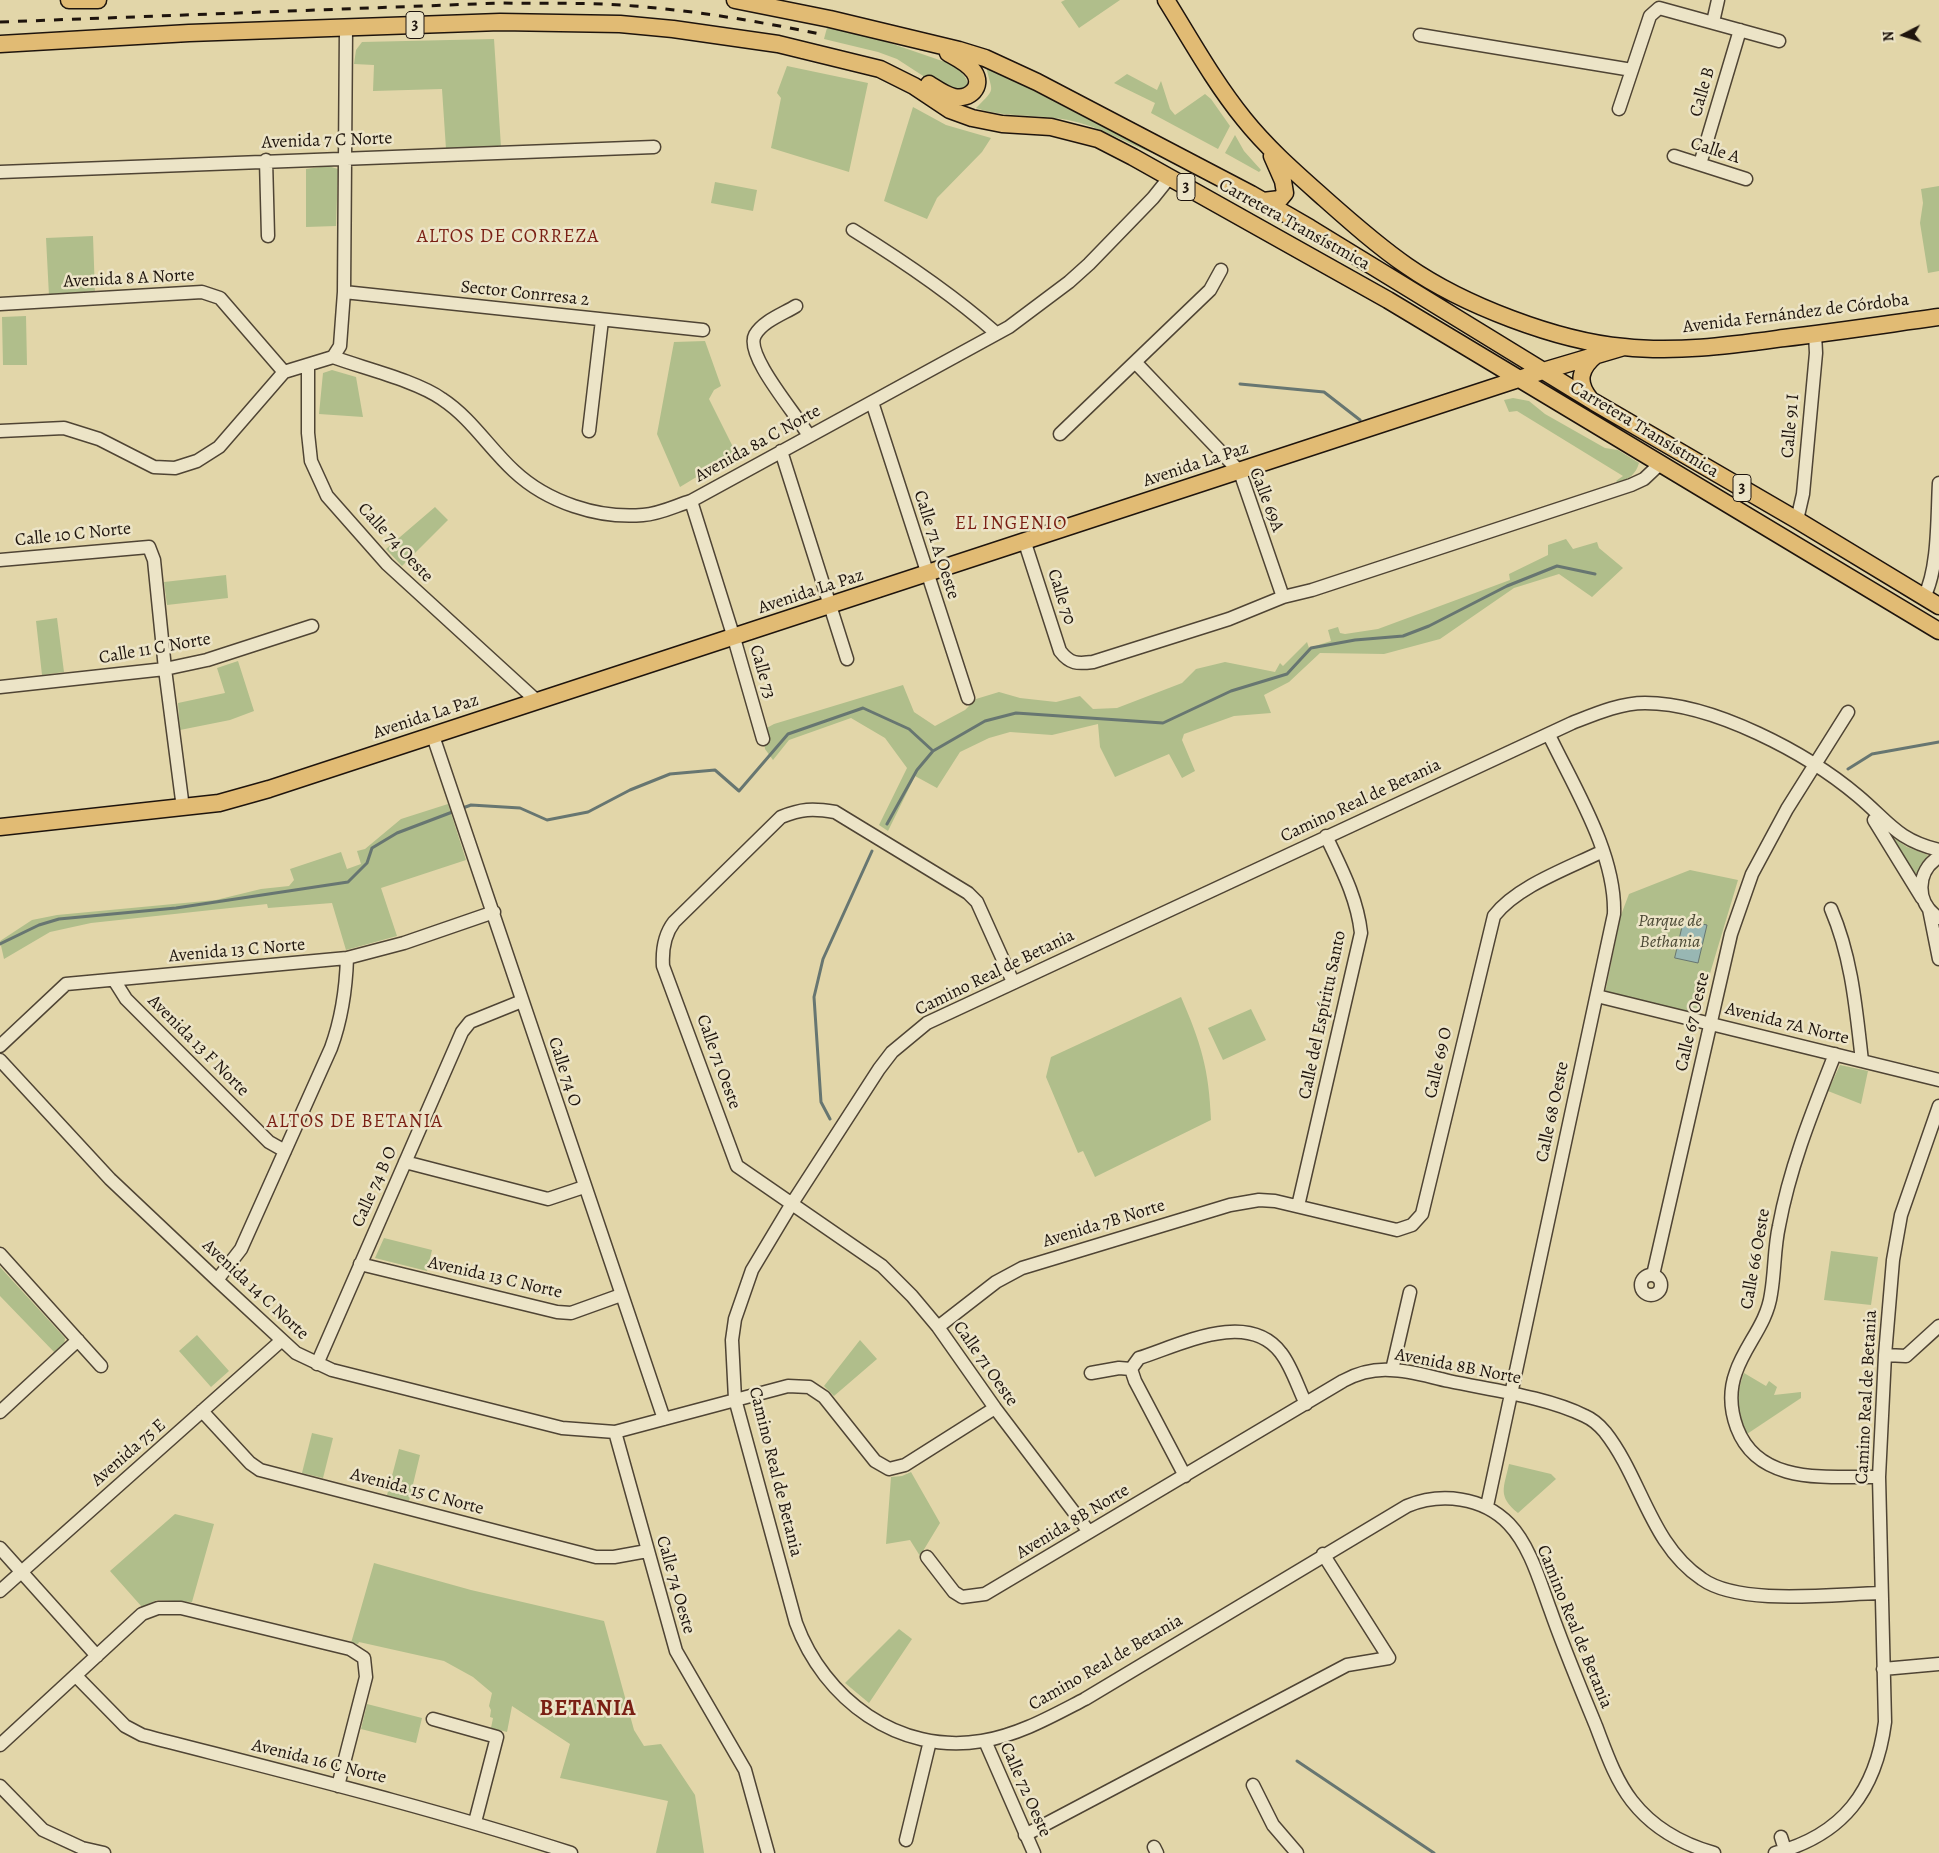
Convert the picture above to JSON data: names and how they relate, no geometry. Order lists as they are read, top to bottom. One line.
{"streets":{"main road":["3","Carretera Transístmica","Avenida Fernández de Córdoba","Avenida La Paz"],"street":["Calle B","Avenida 7 C Norte","Calle A","Avenida 8 A Norte","Sector Conrresa 2","Calle 91 I","Avenida 8a C Norte","Calle 69A","Calle 10 C Norte","Calle 74 Oeste","Calle 71 A Oeste","Calle 70","Calle 11 C Norte","Calle 73","Camino Real de Betania","Avenida 13 C Norte","Calle del Espíritu Santo","Calle 67 Oeste","Avenida 7A Norte","Avenida 13 F Norte","Calle 71 Oeste","Calle 69 O","Calle 74 O","Calle 68 Oeste","Calle 74 B O","Avenida 7B Norte","Calle 66 Oeste","Avenida 14 C Norte","Avenida 8B Norte","Avenida 75 E","Avenida 15 C Norte","Avenida 16 C Norte","Calle 72 Oeste"]},"crossings":[["Calle B","Calle A"],["Carretera Transístmica","Calle 91 I"],["Carretera Transístmica","Avenida 8a C Norte"],["Carretera Transístmica","Avenida La Paz"],["Avenida Fernández de Córdoba","Calle 91 I"],["Avenida Fernández de Córdoba","Avenida La Paz"],["Avenida 8a C Norte","Calle 71 A Oeste"],["Avenida 8a C Norte","Calle 73"],["Avenida La Paz","Calle 69A"],["Avenida La Paz","Calle 74 Oeste"],["Avenida La Paz","Calle 71 A Oeste"],["Avenida La Paz","Calle 70"],["Avenida La Paz","Calle 73"],["Avenida La Paz","Calle 74 O"],["Calle 69A","Calle 70"],["Calle 10 C Norte","Calle 11 C Norte"],["Calle 74 Oeste","Avenida 14 C Norte"],["Calle 74 Oeste","Avenida 15 C Norte"],["Camino Real de Betania","Calle del Espíritu Santo"],["Camino Real de Betania","Calle 67 Oeste"],["Camino Real de Betania","Calle 71 Oeste"],["Camino Real de Betania","Calle 68 Oeste"],["Camino Real de Betania","Calle 66 Oeste"],["Camino Real de Betania","Avenida 8B Norte"],["Camino Real de Betania","Calle 72 Oeste"],["Avenida 13 C Norte","Avenida 13 F Norte"],["Avenida 13 C Norte","Calle 74 O"],["Avenida 13 C Norte","Calle 74 B O"],["Calle del Espíritu Santo","Calle 69 O"],["Calle del Espíritu Santo","Avenida 7B Norte"],["Calle 67 Oeste","Avenida 7A Norte"],["Avenida 7A Norte","Calle 68 Oeste"],["Avenida 7A Norte","Calle 66 Oeste"],["Calle 71 Oeste","Avenida 7B Norte"],["Calle 71 Oeste","Avenida 8B Norte"],["Calle 69 O","Calle 68 Oeste"],["Calle 69 O","Avenida 7B Norte"],["Calle 74 O","Calle 74 B O"],["Calle 68 Oeste","Avenida 8B Norte"],["Calle 74 B O","Avenida 14 C Norte"],["Avenida 14 C Norte","Avenida 75 E"],["Avenida 75 E","Avenida 15 C Norte"]],"districts":["ALTOS DE CORREZA","EL INGENIO","ALTOS DE BETANIA","BETANIA"],"parks":["Parque de Bethania"],"north":"left"}
